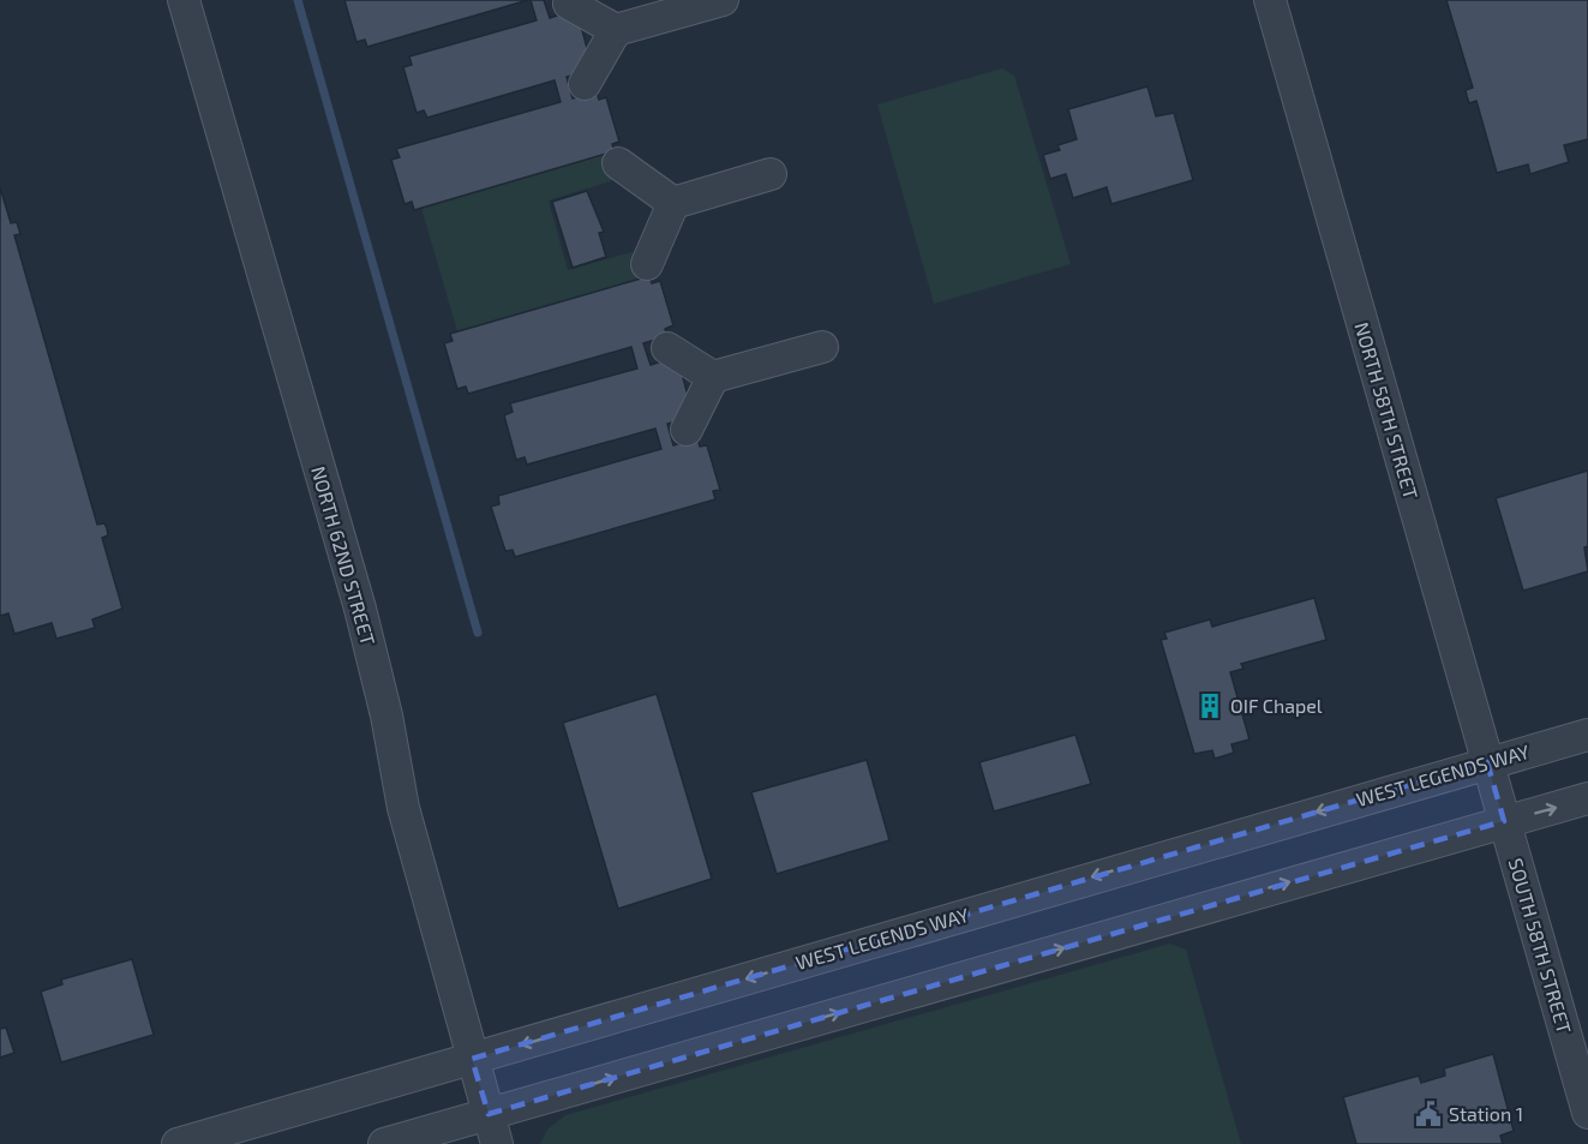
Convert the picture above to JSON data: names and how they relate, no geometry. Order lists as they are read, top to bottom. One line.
{"streets":{"street":["NORTH 58TH STREET","NORTH 62ND STREET","WEST LEGENDS WAY","SOUTH 58TH STREET"]},"crossings":[["NORTH 58TH STREET","WEST LEGENDS WAY"],["NORTH 58TH STREET","SOUTH 58TH STREET"],["NORTH 62ND STREET","WEST LEGENDS WAY"]],"places":{"building":["OIF Chapel"],"public building":["Station 1"]}}
